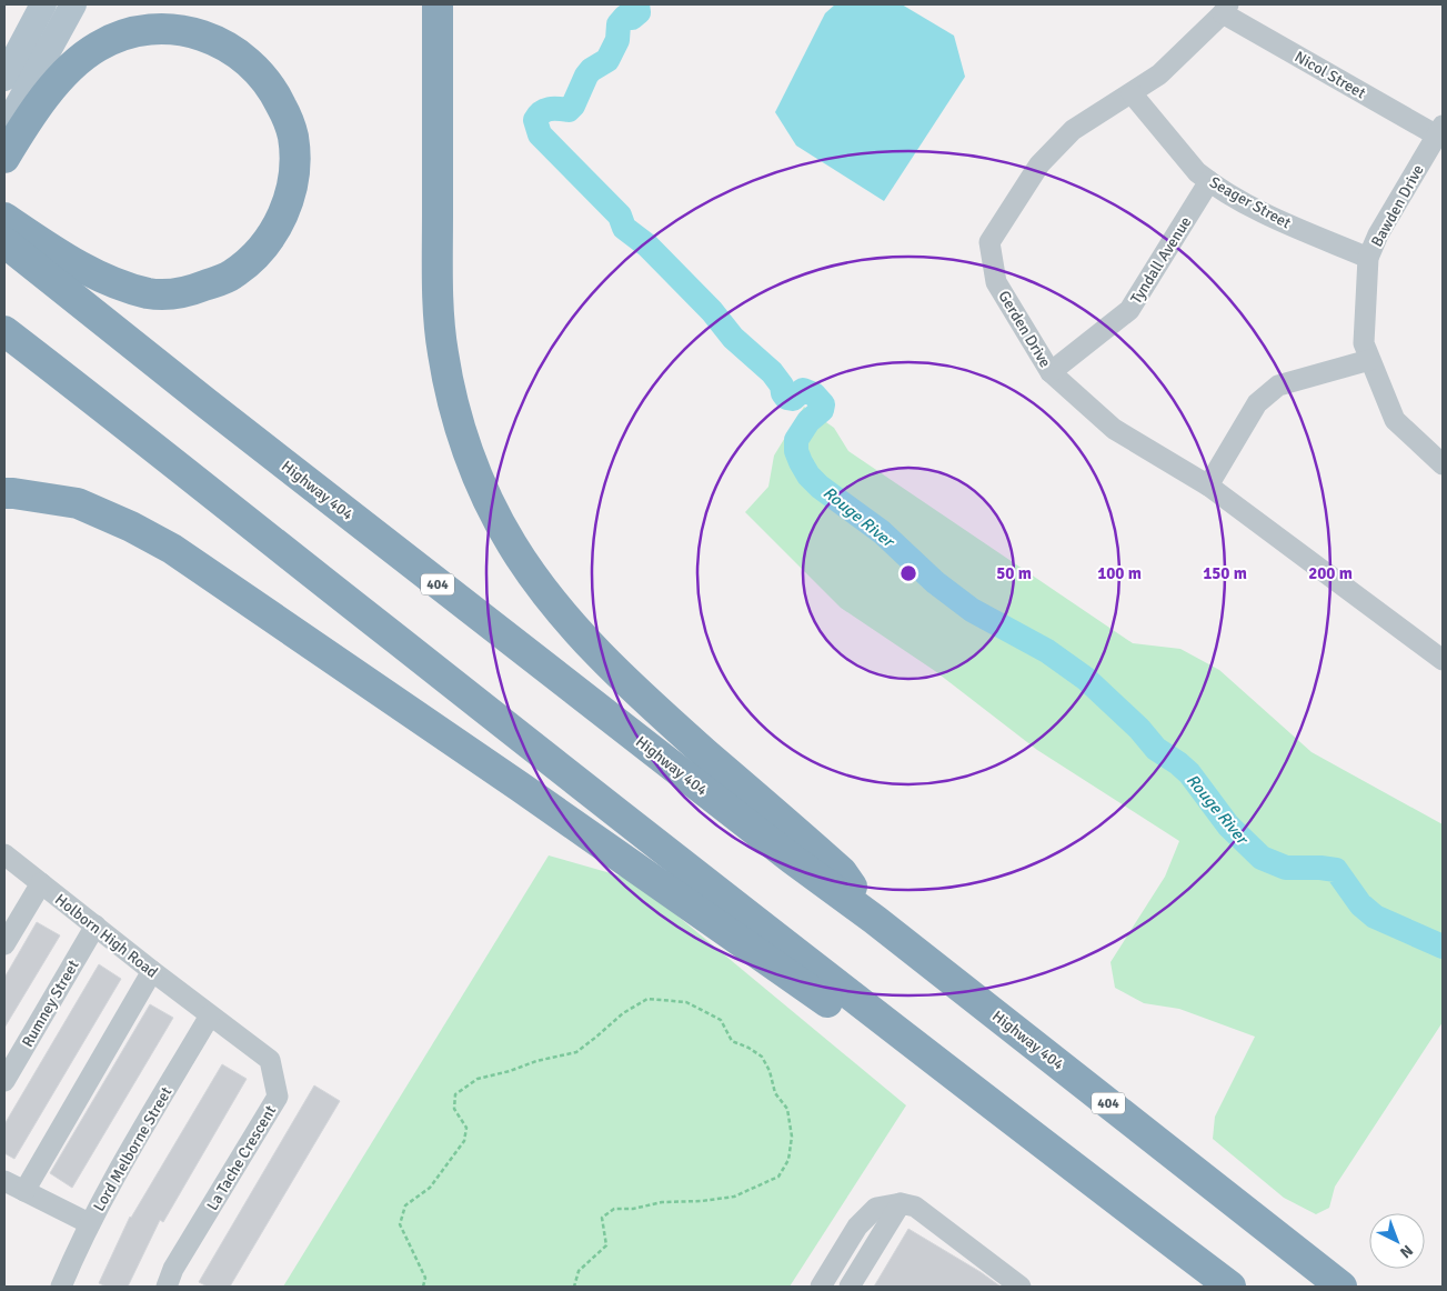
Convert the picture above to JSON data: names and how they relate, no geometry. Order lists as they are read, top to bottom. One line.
{"streets":{"highway":["Highway 404","404"],"street":["Nicol Street","Seager Street","Bawden Drive","Tyndall Avenue","Gerden Drive","Holborn High Road","Rumney Street","Lord Melborne Street","La Tache Crescent"]},"crossings":[["Nicol Street","Bawden Drive"],["Nicol Street","Gerden Drive"],["Seager Street","Bawden Drive"],["Seager Street","Tyndall Avenue"],["Seager Street","Gerden Drive"],["Tyndall Avenue","Gerden Drive"],["Holborn High Road","Rumney Street"],["Holborn High Road","Lord Melborne Street"],["Holborn High Road","La Tache Crescent"],["Lord Melborne Street","La Tache Crescent"]],"water":["Rouge River"],"north":"bottom right","rings":["50 m","100 m","150 m","200 m"]}
